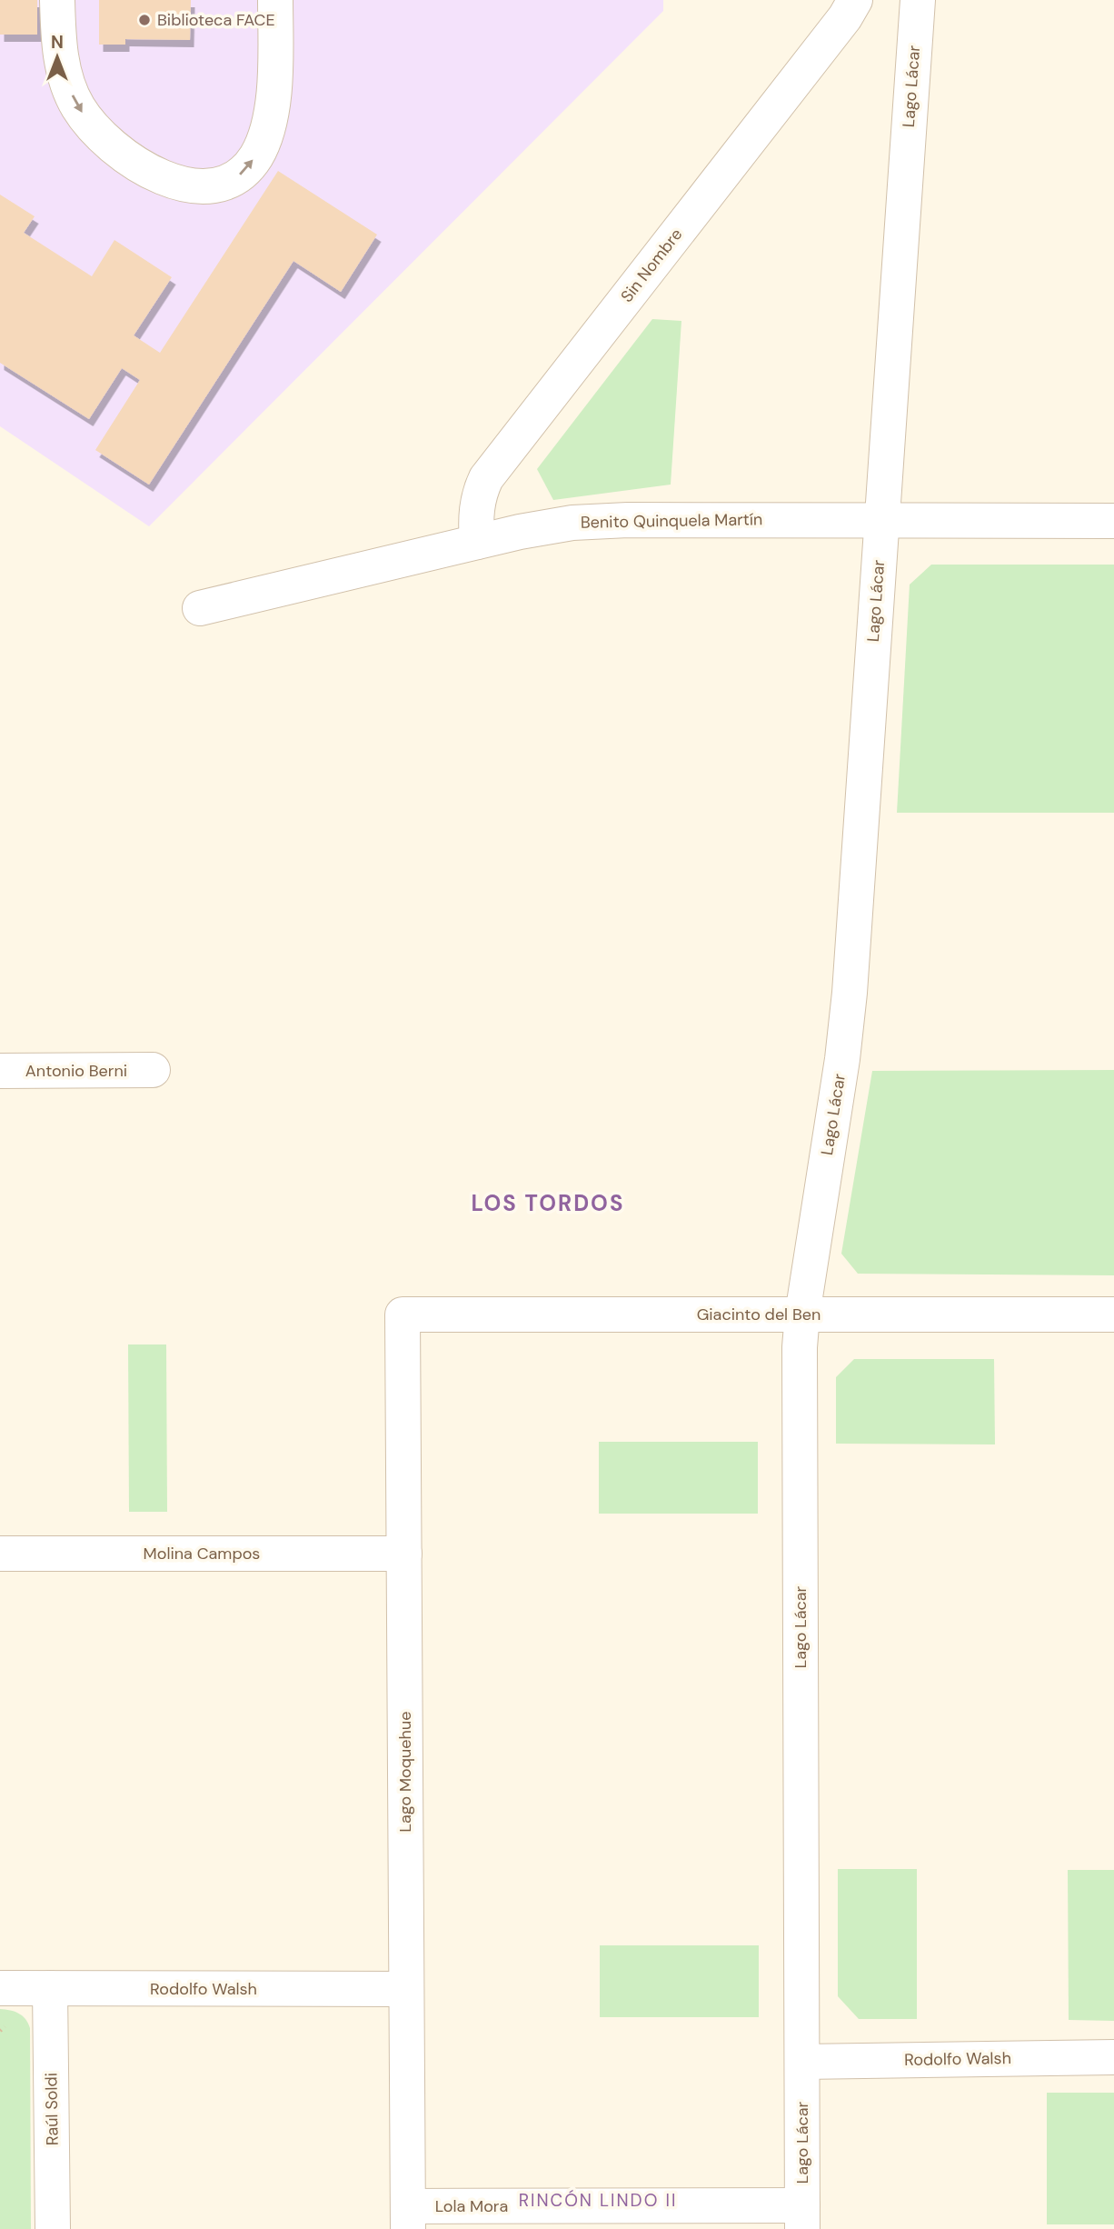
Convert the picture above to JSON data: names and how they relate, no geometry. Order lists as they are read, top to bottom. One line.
{"streets":{"street":["Lago Lácar","Sin Nombre","Benito Quinquela Martín","Antonio Berni","Giacinto del Ben","Molina Campos","Lago Moquehue","Rodolfo Walsh","Raúl Soldi","Lola Mora"]},"crossings":[["Lago Lácar","Benito Quinquela Martín"],["Lago Lácar","Giacinto del Ben"],["Lago Lácar","Rodolfo Walsh"],["Lago Lácar","Lola Mora"],["Sin Nombre","Benito Quinquela Martín"],["Giacinto del Ben","Lago Moquehue"],["Molina Campos","Lago Moquehue"],["Lago Moquehue","Rodolfo Walsh"],["Lago Moquehue","Lola Mora"],["Rodolfo Walsh","Raúl Soldi"]],"districts":["LOS TORDOS","RINCÓN LINDO II"],"places":["Biblioteca FACE"],"north":"top"}
